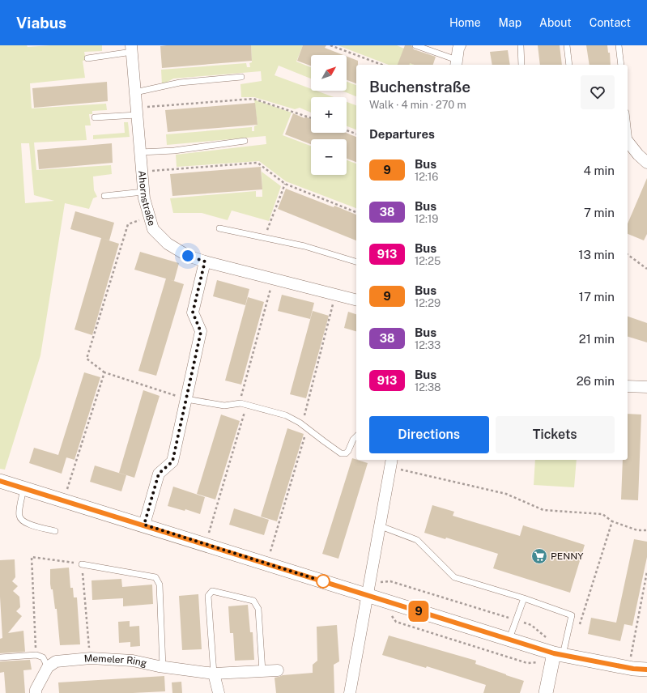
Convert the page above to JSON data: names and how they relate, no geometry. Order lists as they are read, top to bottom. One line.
{"streets":{"street":["Ahornstraße","Memeler Ring"]},"places":{"supermarket":["PENNY"]},"lines":["bus line 9"],"north":"top right","page":{"header":"Viabus","nav":["Home","Map","About","Contact"],"on_map":"9","map_buttons":["+","−"],"heading":[["Buchenstraße","Walk · 4 min · 270 m"],"Departures"],"list":[{"mark":"9","name":"Bus","note":"12:16","value":"4 min"},{"mark":"38","name":"Bus","note":"12:19","value":"7 min"},{"mark":"913","name":"Bus","note":"12:25","value":"13 min"},{"mark":"9","name":"Bus","note":"12:29","value":"17 min"},{"mark":"38","name":"Bus","note":"12:33","value":"21 min"},{"mark":"913","name":"Bus","note":"12:38","value":"26 min"}],"buttons":["Directions","Tickets"]}}
